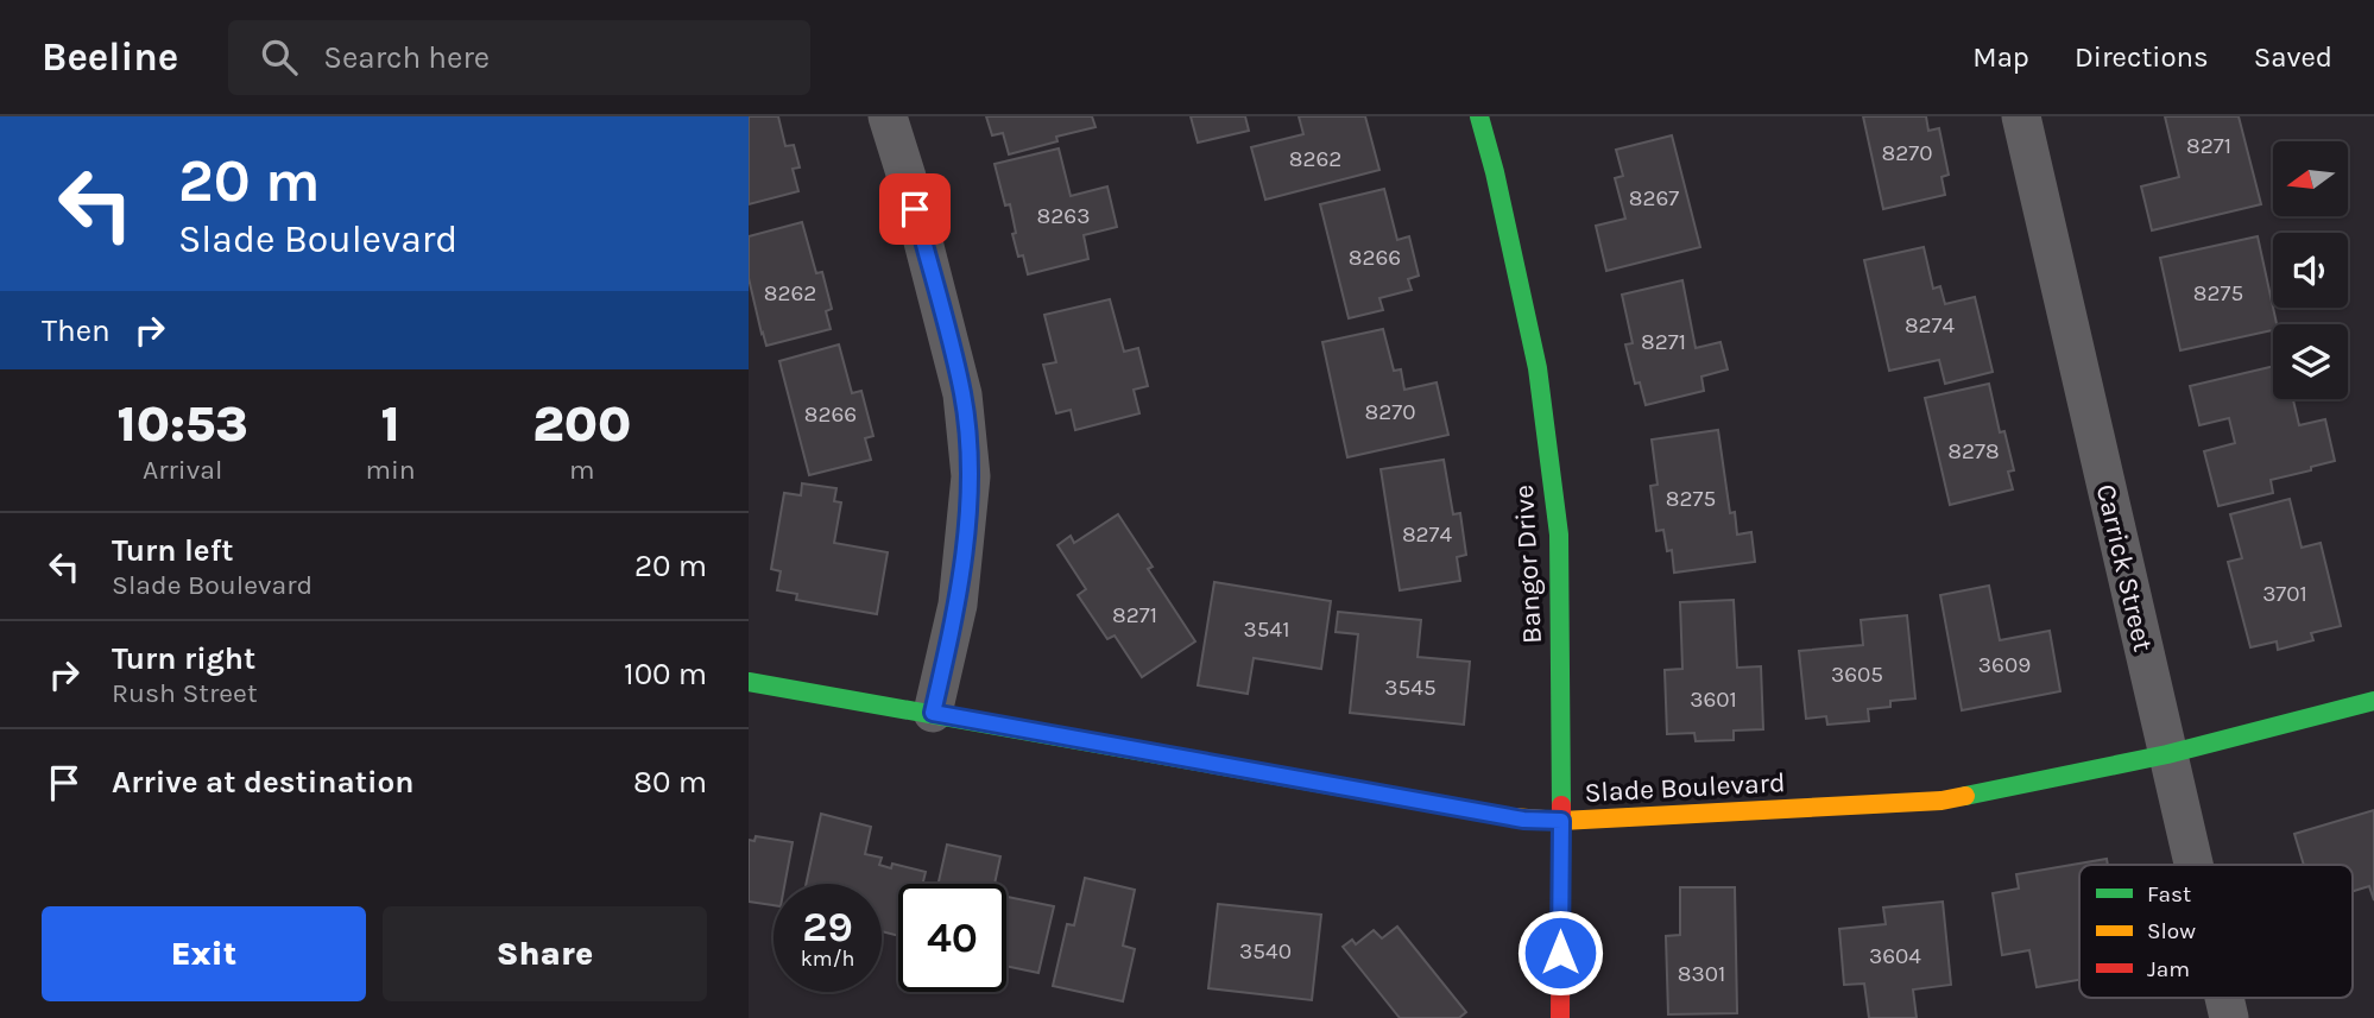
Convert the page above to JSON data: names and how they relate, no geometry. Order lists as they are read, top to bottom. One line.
{"streets":{"street":["Bangor Drive","Carrick Street","Slade Boulevard"]},"crossings":[["Bangor Drive","Slade Boulevard"],["Carrick Street","Slade Boulevard"]],"house_numbers":["8271","8270","8262","8267","8263","8266","8262","8275","8274","8271","8270","8266","8278","8275","8274","3701","8271","3541","3609","3605","3545","3601","3540","3604","8301"],"legend":["Fast","Slow","Jam"],"north":"left","page":{"header":"Beeline","search":"Search here","nav":["Map","Directions","Saved"],"turn":["20 m","Slade Boulevard"],"then":"Then","eta":["10:53","Arrival","1","min","200","m"],"list":[{"name":"Turn left","note":"Slade Boulevard","value":"20 m"},{"name":"Turn right","note":"Rush Street","value":"100 m"},{"name":"Arrive at destination","value":"80 m"}],"speed":"29 km/h","limit":"40","buttons":["Exit","Share"]}}
